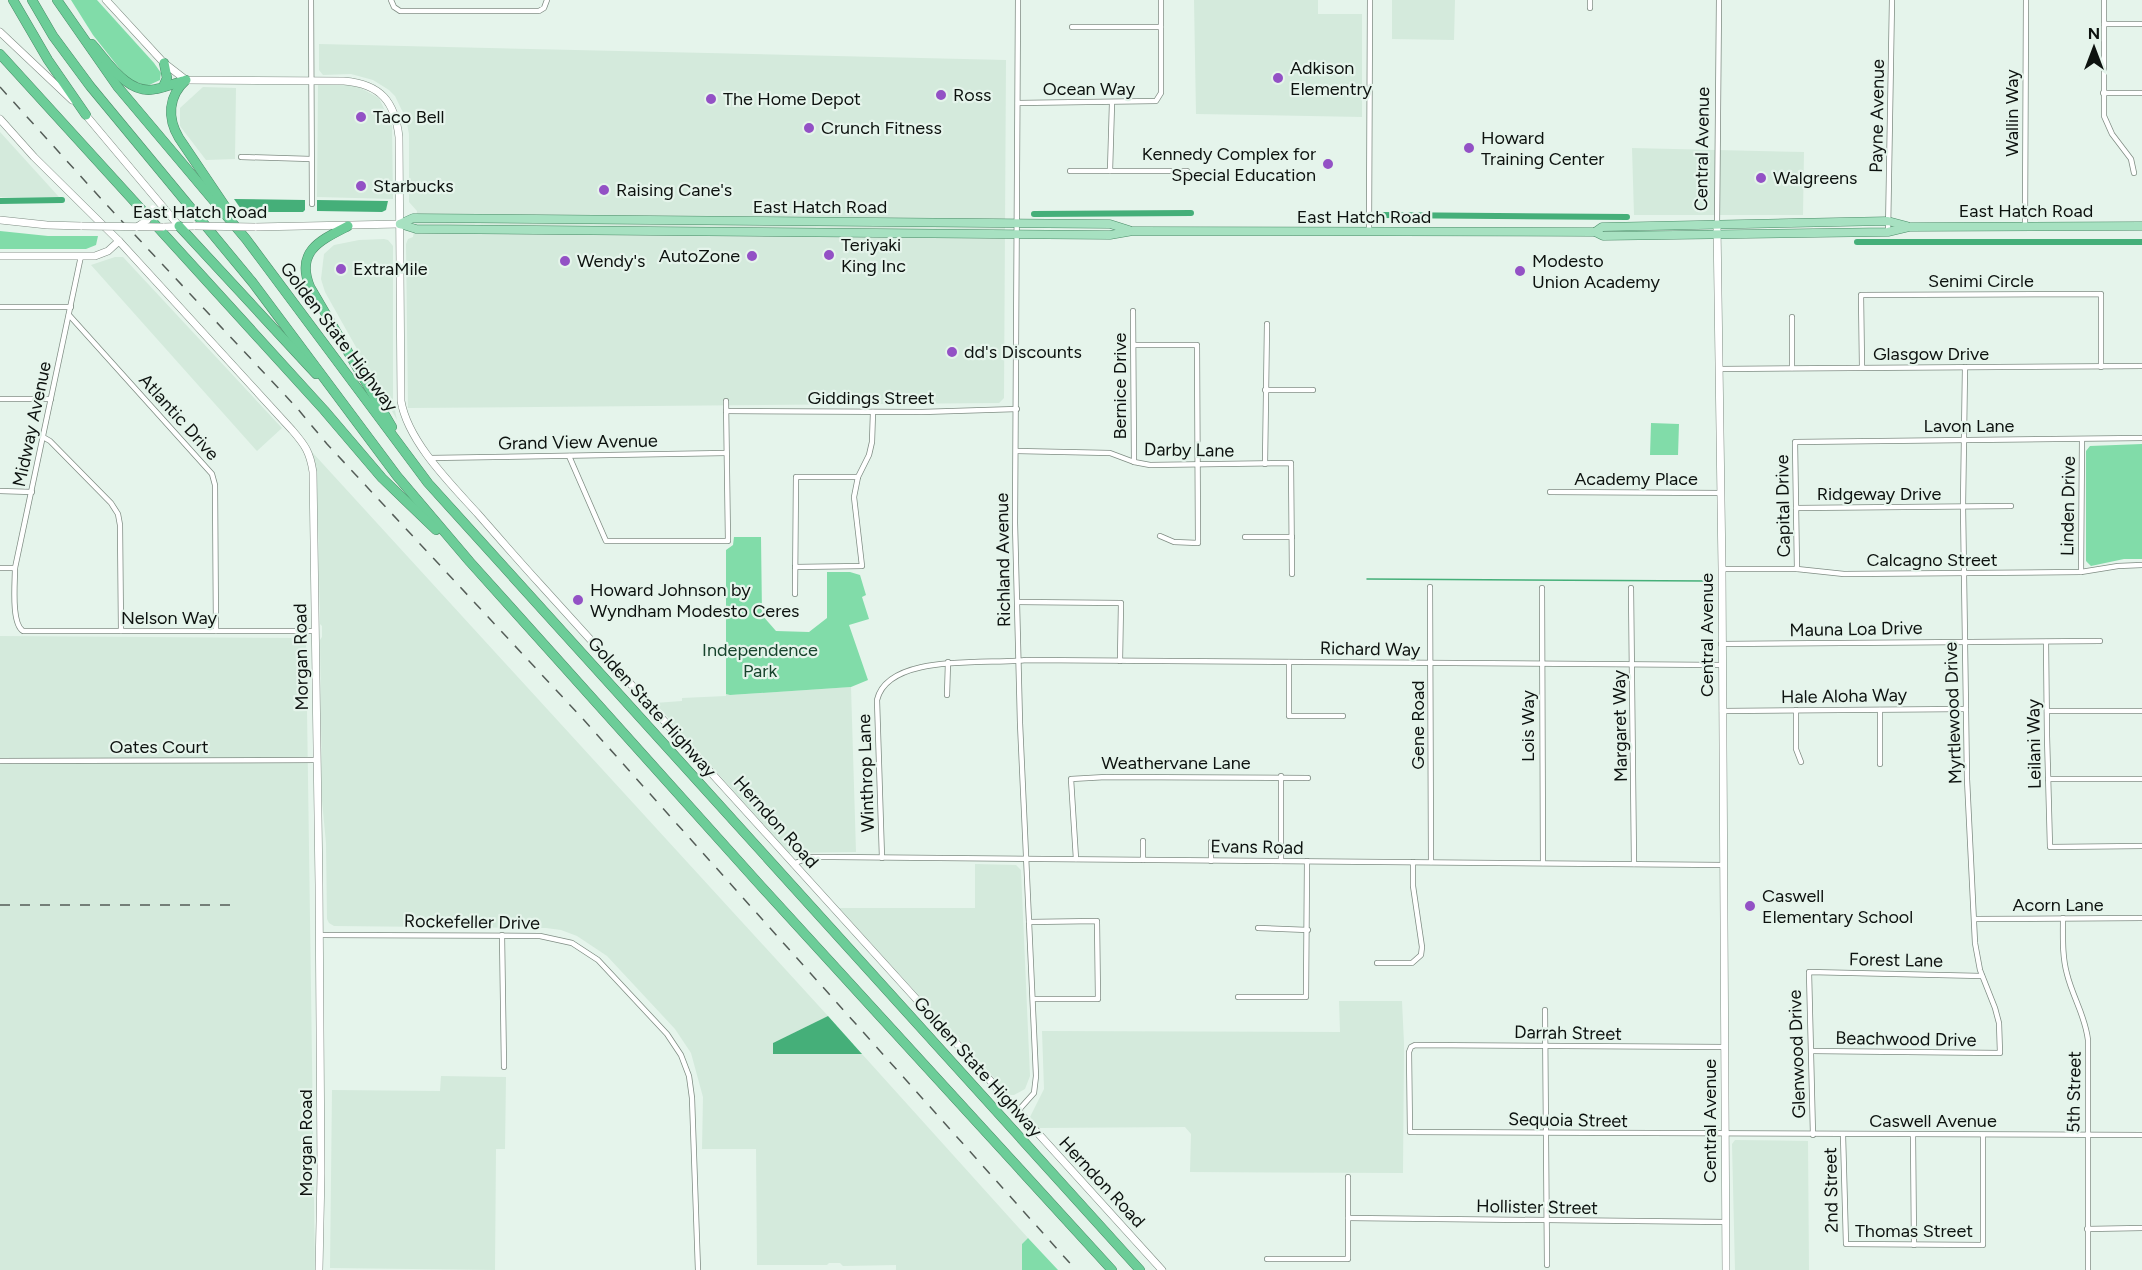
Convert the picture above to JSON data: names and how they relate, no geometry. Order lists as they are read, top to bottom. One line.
{"streets":{"highway":["Golden State Highway"],"main road":["East Hatch Road"],"street":["Ocean Way","Wallin Way","Payne Avenue","Central Avenue","Senimi Circle","Glasgow Drive","Bernice Drive","Giddings Street","Atlantic Drive","Midway Avenue","Lavon Lane","Grand View Avenue","Darby Lane","Academy Place","Ridgeway Drive","Capital Drive","Linden Drive","Richland Avenue","Calcagno Street","Nelson Way","Mauna Loa Drive","Richard Way","Morgan Road","Hale Aloha Way","Myrtlewood Drive","Gene Road","Lois Way","Margaret Way","Leilani Way","Oates Court","Weathervane Lane","Winthrop Lane","Herndon Road","Evans Road","Acorn Lane","Rockefeller Drive","Forest Lane","Darrah Street","Beachwood Drive","Glenwood Drive","5th Street","Sequoia Street","Caswell Avenue","2nd Street","Hollister Street","Thomas Street"]},"crossings":[["Ocean Way","Richland Avenue"],["Wallin Way","East Hatch Road"],["Payne Avenue","East Hatch Road"],["Central Avenue","East Hatch Road"],["Central Avenue","Glasgow Drive"],["Central Avenue","Academy Place"],["Central Avenue","Calcagno Street"],["Central Avenue","Mauna Loa Drive"],["Central Avenue","Richard Way"],["Central Avenue","Hale Aloha Way"],["Central Avenue","Evans Road"],["Central Avenue","Darrah Street"],["Central Avenue","Sequoia Street"],["Central Avenue","Caswell Avenue"],["Central Avenue","Hollister Street"],["East Hatch Road","Richland Avenue"],["East Hatch Road","Herndon Road"],["Senimi Circle","Glasgow Drive"],["Glasgow Drive","Myrtlewood Drive"],["Bernice Drive","Darby Lane"],["Giddings Street","Richland Avenue"],["Atlantic Drive","Midway Avenue"],["Atlantic Drive","Nelson Way"],["Midway Avenue","Nelson Way"],["Lavon Lane","Capital Drive"],["Lavon Lane","Linden Drive"],["Lavon Lane","Myrtlewood Drive"],["Grand View Avenue","Herndon Road"],["Darby Lane","Richland Avenue"],["Ridgeway Drive","Capital Drive"],["Ridgeway Drive","Myrtlewood Drive"],["Capital Drive","Calcagno Street"],["Linden Drive","Calcagno Street"],["Richland Avenue","Richard Way"],["Richland Avenue","Winthrop Lane"],["Richland Avenue","Herndon Road"],["Richland Avenue","Evans Road"],["Calcagno Street","Myrtlewood Drive"],["Nelson Way","Morgan Road"],["Mauna Loa Drive","Myrtlewood Drive"],["Mauna Loa Drive","Leilani Way"],["Richard Way","Gene Road"],["Richard Way","Lois Way"],["Richard Way","Margaret Way"],["Richard Way","Winthrop Lane"],["Morgan Road","Oates Court"],["Morgan Road","Rockefeller Drive"],["Hale Aloha Way","Myrtlewood Drive"],["Myrtlewood Drive","Acorn Lane"],["Myrtlewood Drive","Forest Lane"],["Myrtlewood Drive","Beachwood Drive"],["Gene Road","Evans Road"],["Lois Way","Evans Road"],["Margaret Way","Evans Road"],["Weathervane Lane","Evans Road"],["Winthrop Lane","Evans Road"],["Herndon Road","Evans Road"],["Acorn Lane","5th Street"],["Forest Lane","Glenwood Drive"],["Darrah Street","Sequoia Street"],["Beachwood Drive","Glenwood Drive"],["Glenwood Drive","Caswell Avenue"],["5th Street","Caswell Avenue"],["Sequoia Street","Caswell Avenue"],["Caswell Avenue","2nd Street"],["Caswell Avenue","Thomas Street"],["2nd Street","Thomas Street"]],"parks":["Independence Park"],"places":["Adkison Elementry","Ross","The Home Depot","Taco Bell","Crunch Fitness","Howard Training Center","Kennedy Complex for Special Education","Walgreens","Starbucks","Raising Cane's","Teriyaki King Inc","AutoZone","Wendy's","ExtraMile","Modesto Union Academy","dd's Discounts","Howard Johnson by Wyndham Modesto Ceres","Caswell Elementary School"],"north":"top"}
